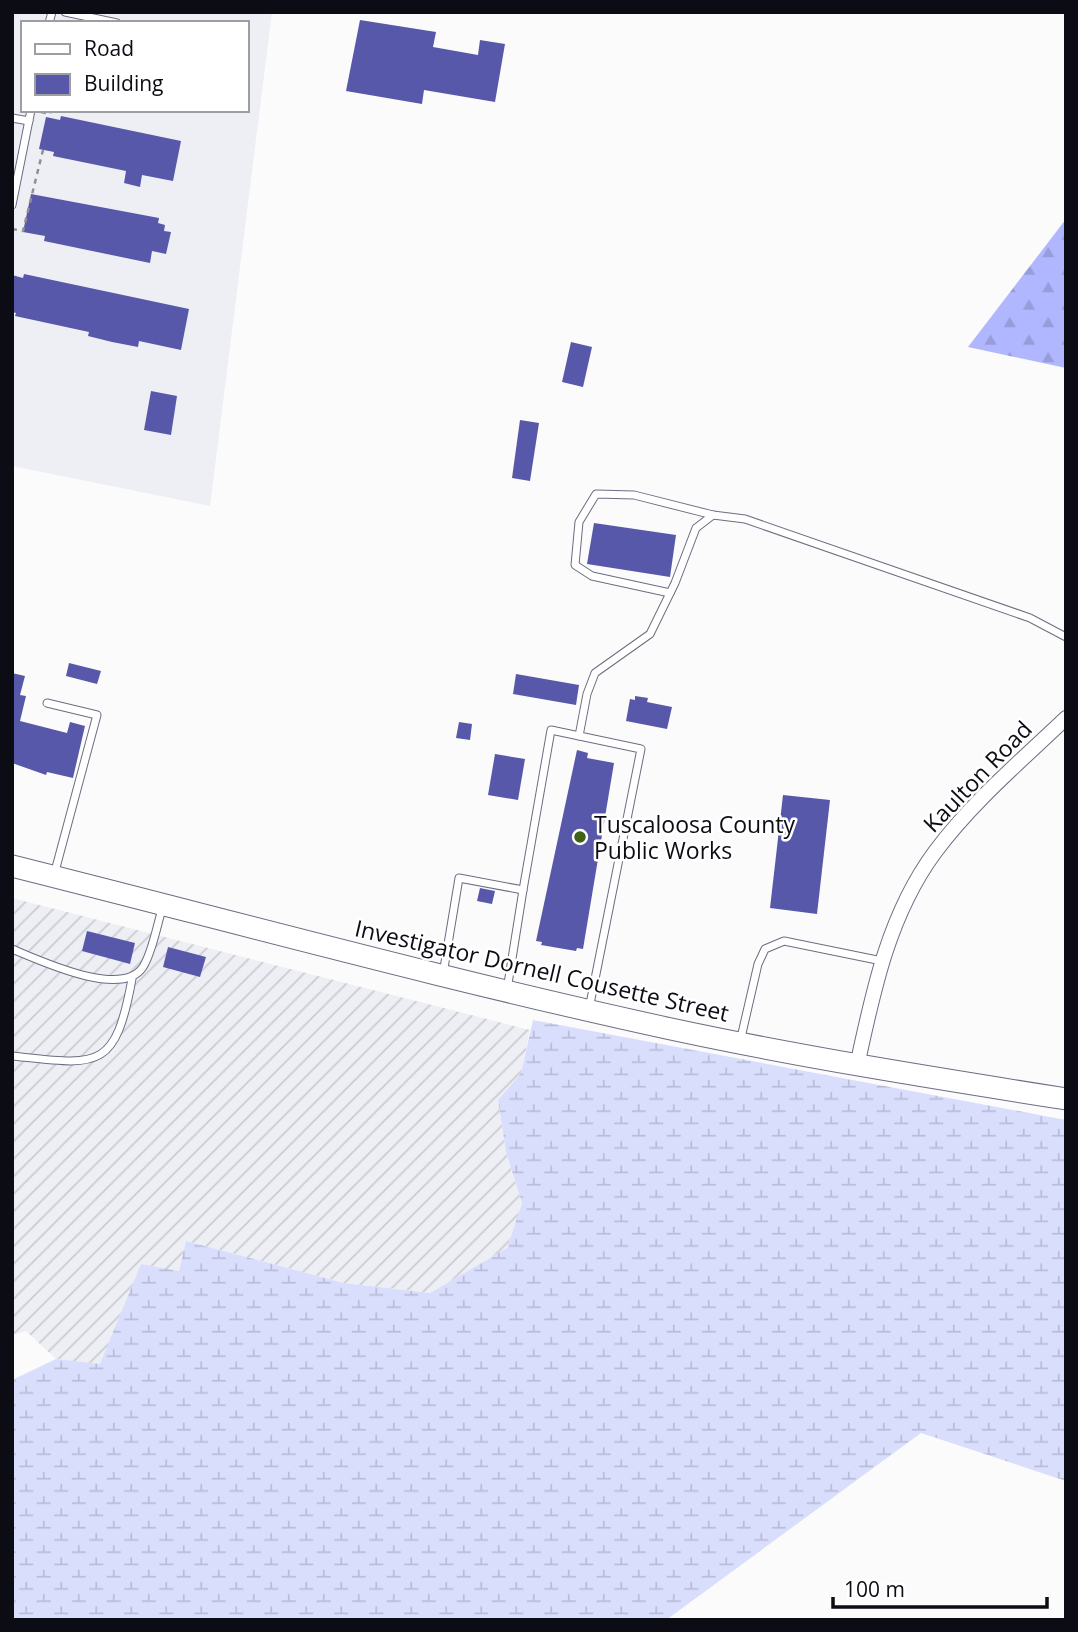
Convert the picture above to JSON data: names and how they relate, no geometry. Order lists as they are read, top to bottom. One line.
{"streets":{"main road":["Investigator Dornell Cousette Street"],"street":["Kaulton Road"]},"crossings":[["Kaulton Road","Investigator Dornell Cousette Street"]],"places":["Tuscaloosa County Public Works"],"legend":["Road","Building"],"scale_bar":"100 m"}
